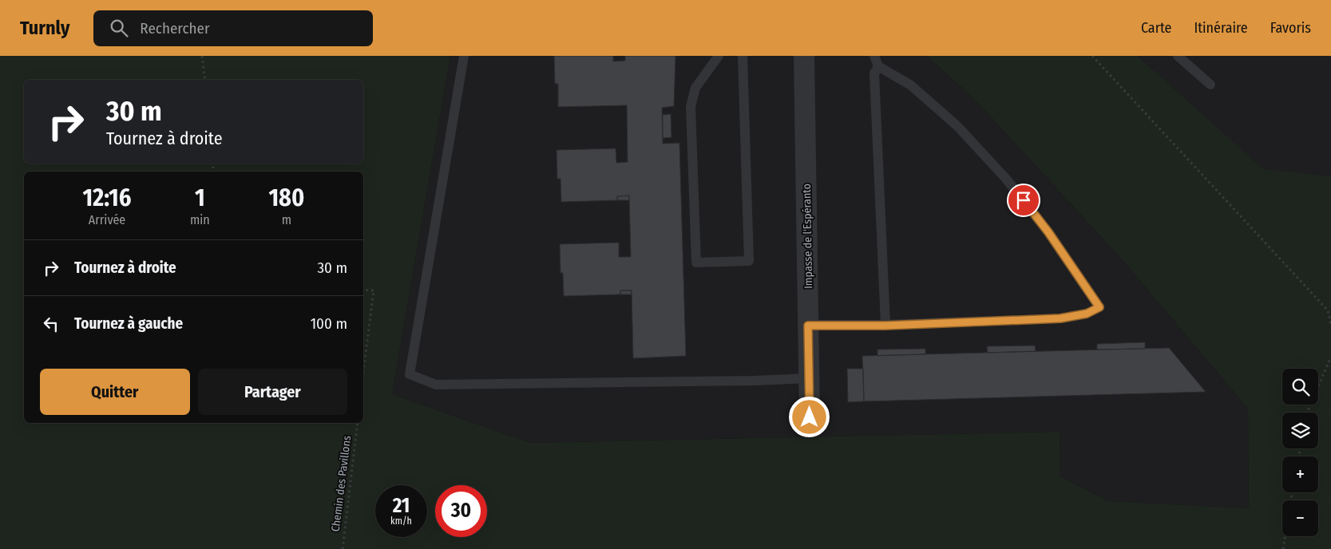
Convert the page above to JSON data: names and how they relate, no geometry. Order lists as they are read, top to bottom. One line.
{"streets":{"street":["Impasse de l'Espéranto"],"path":["Chemin des Pavillons"]},"page":{"header":"Turnly","search":"Rechercher","nav":["Carte","Itinéraire","Favoris"],"turn":["30 m","Tournez à droite"],"eta":["12:16","Arrivée","1","min","180","m"],"list":[{"name":"Tournez à droite","value":"30 m"},{"name":"Tournez à gauche","value":"100 m"}],"buttons":["Quitter","Partager"],"map_buttons":["+","−"],"speed":"21 km/h","limit":"30"}}
